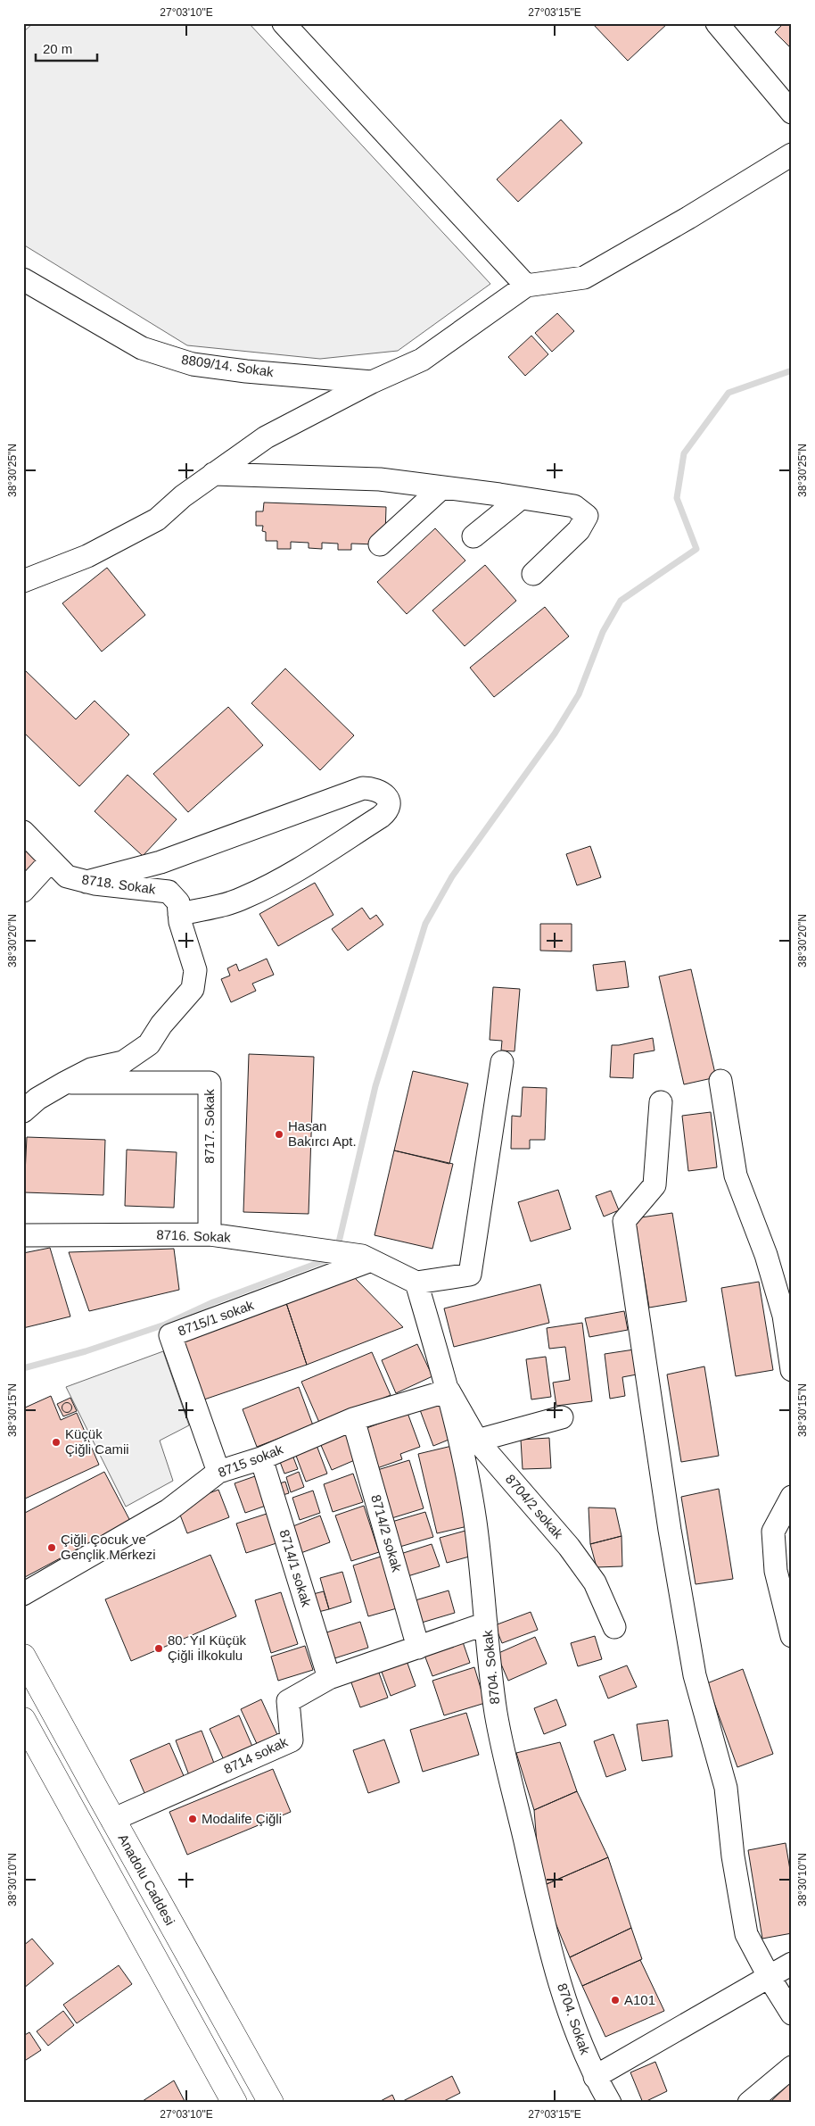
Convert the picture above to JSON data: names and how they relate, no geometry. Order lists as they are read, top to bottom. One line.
{"streets":{"highway":["Anadolu Caddesi"],"street":["8809/14. Sokak","8718. Sokak","8717. Sokak","8716. Sokak","8715/1 sokak","8715 sokak","8704/2 sokak","8714/2 sokak","8714/1 sokak","8704. Sokak","8714 sokak"]},"crossings":[["8718. Sokak","8717. Sokak"],["8717. Sokak","8716. Sokak"],["8716. Sokak","8715/1 sokak"],["8715/1 sokak","8715 sokak"],["8715 sokak","8704/2 sokak"],["8715 sokak","8714/2 sokak"],["8715 sokak","8714/1 sokak"],["8715 sokak","8704. Sokak"],["8704/2 sokak","8704. Sokak"],["8714/2 sokak","8714 sokak"],["8714/1 sokak","8714 sokak"],["8704. Sokak","8714 sokak"],["8714 sokak","Anadolu Caddesi"]],"places":["Hasan Bakırcı Apt.","Küçük Çiğli Camii","Çiğli Çocuk ve Gençlik Merkezi","80. Yıl Küçük Çiğli İlkokulu","Modalife Çiğli","A101"],"scale_bar":"20 m","coordinates":["27°03'10\"E","27°03'15\"E","38°30'25\"N","38°30'20\"N","38°30'15\"N","38°30'10\"N"]}
